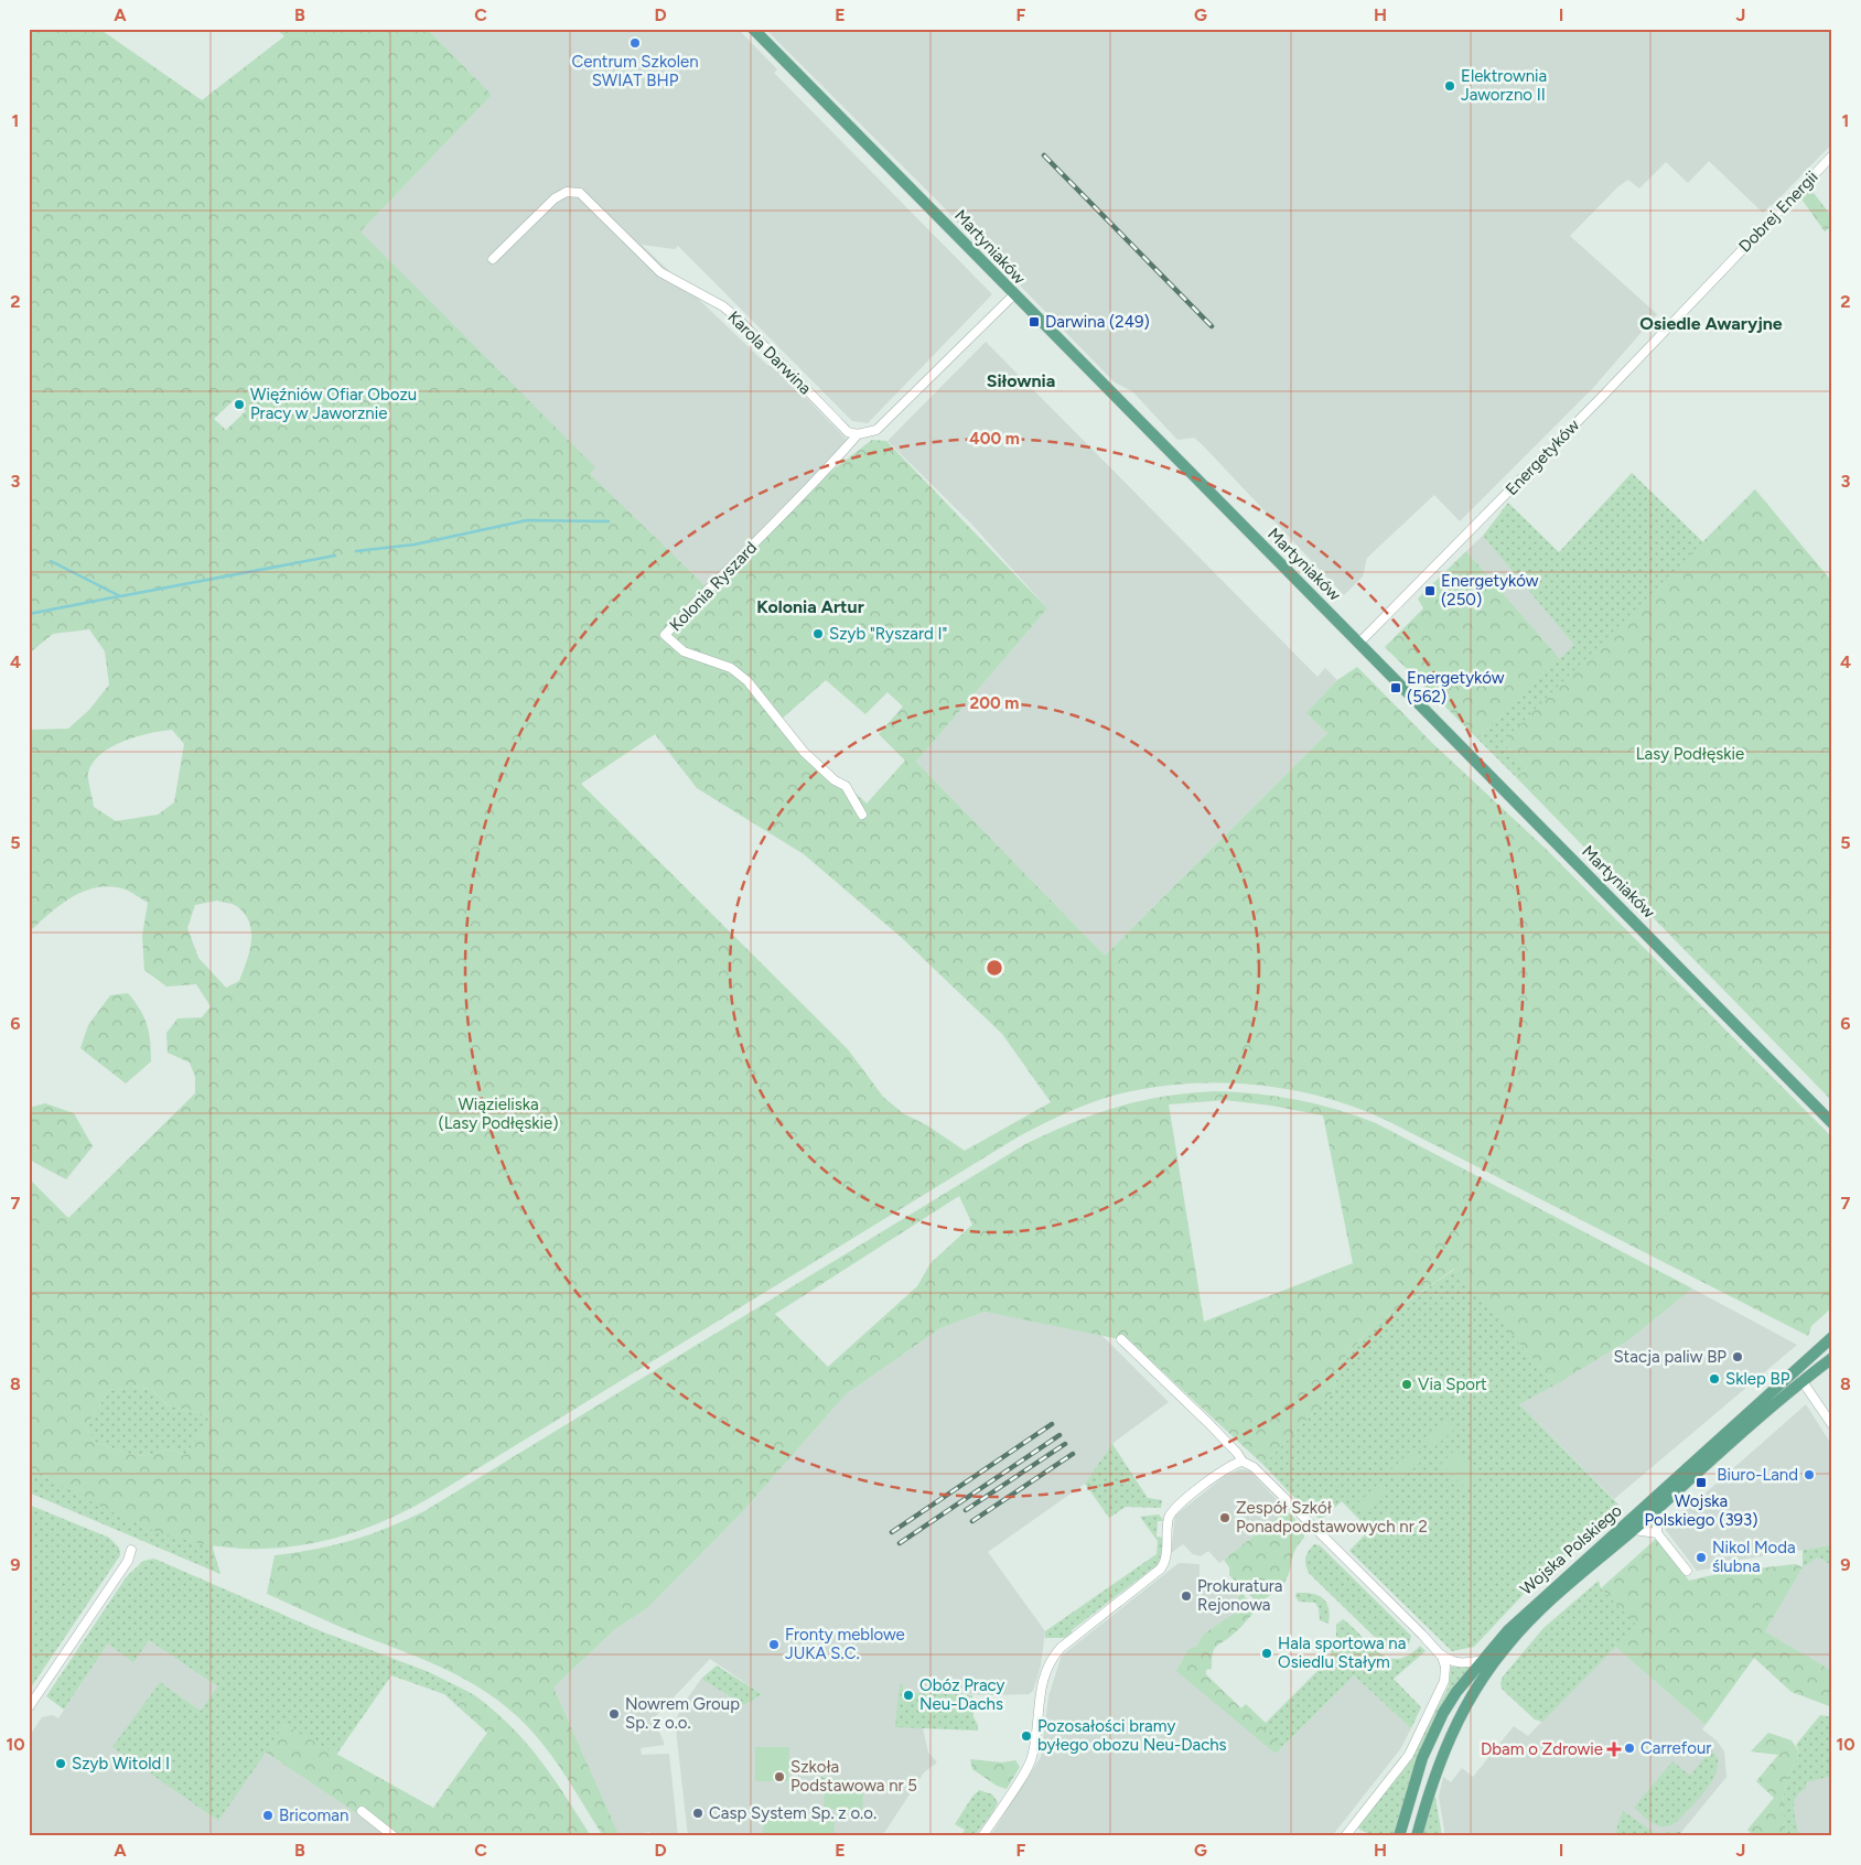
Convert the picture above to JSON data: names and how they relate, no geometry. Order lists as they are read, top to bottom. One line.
{"streets":{"main road":["Martyniaków","Wojska Polskiego"],"street":["Dobrej Energii","Karola Darwina","Energetyków","Kolonia Ryszard"]},"crossings":[["Dobrej Energii","Energetyków"],["Martyniaków","Energetyków"],["Karola Darwina","Kolonia Ryszard"]],"districts":["Osiedle Awaryjne","Siłownia","Kolonia Artur"],"parks":["Lasy Podłęskie","Wiązieliska (Lasy Podłęskie)"],"places":{"other":["Centrum Szkolen SWIAT BHP","Elektrownia Jaworzno II","Więźniów Ofiar Obozu Pracy w Jaworznie","Szyb \"Ryszard I\"","Stacja paliw BP","Sklep BP","Via Sport","Biuro-Land","Zespół Szkół Ponadpodstawowych nr 2","Nikol Moda ślubna","Prokuratura Rejonowa","Fronty meblowe JUKA S.C.","Hala sportowa na Osiedlu Stałym","Obóz Pracy Neu-Dachs","Nowrem Group Sp. z o.o.","Pozosałości bramy byłego obozu Neu-Dachs","Carrefour","Szyb Witold I","Szkoła Podstawowa nr 5","Casp System Sp. z o.o.","Bricoman"],"transit":["Darwina (249)","Energetyków (250)","Energetyków (562)","Wojska Polskiego (393)"],"health":["Dbam o Zdrowie"]},"grid":{"columns":["A","B","C","D","E","F","G","H","I","J"],"rows":["1","2","3","4","5","6","7","8","9","10"]},"rings":["400 m","200 m"]}
